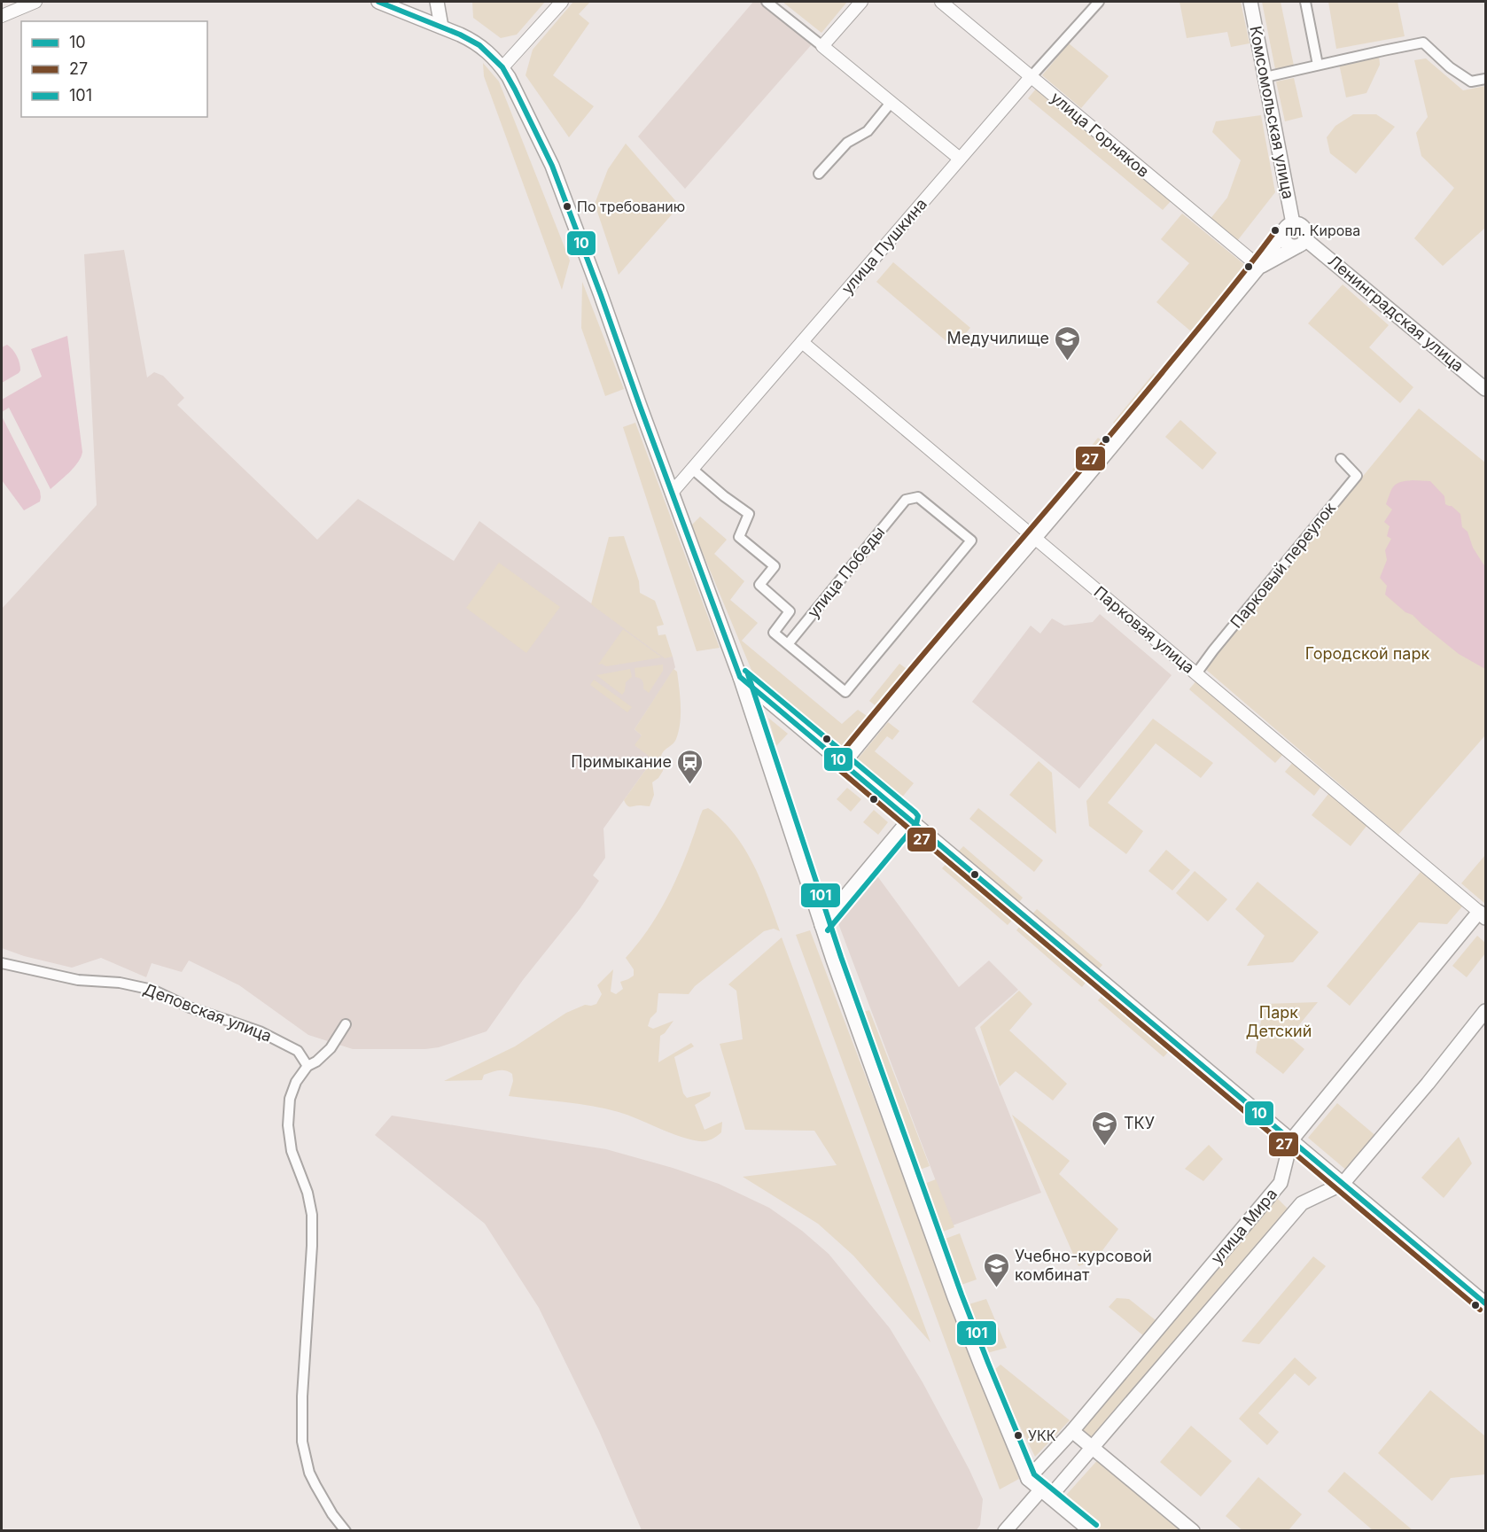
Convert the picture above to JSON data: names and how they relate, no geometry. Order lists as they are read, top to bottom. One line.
{"streets":{"main road":["Комсомольская улица","Ленинградская улица","улица Мира"],"street":["улица Горняков","улица Пушкина","Парковый переулок","улица Победы","Парковая улица","Деповская улица"]},"crossings":[["Комсомольская улица","Ленинградская улица"],["улица Горняков","улица Пушкина"],["улица Пушкина","Парковая улица"],["Парковый переулок","Парковая улица"],["Парковая улица","улица Мира"]],"parks":["Городской парк","Парк Детский"],"places":{"other":["По требованию","пл. Кирова","УКК"],"school or university":["Медучилище","ТКУ","Учебно-курсовой комбинат"],"station":["Примыкание"]},"lines":["transit line 10","transit line 27","transit line 101"],"legend":["10","27","101"]}
